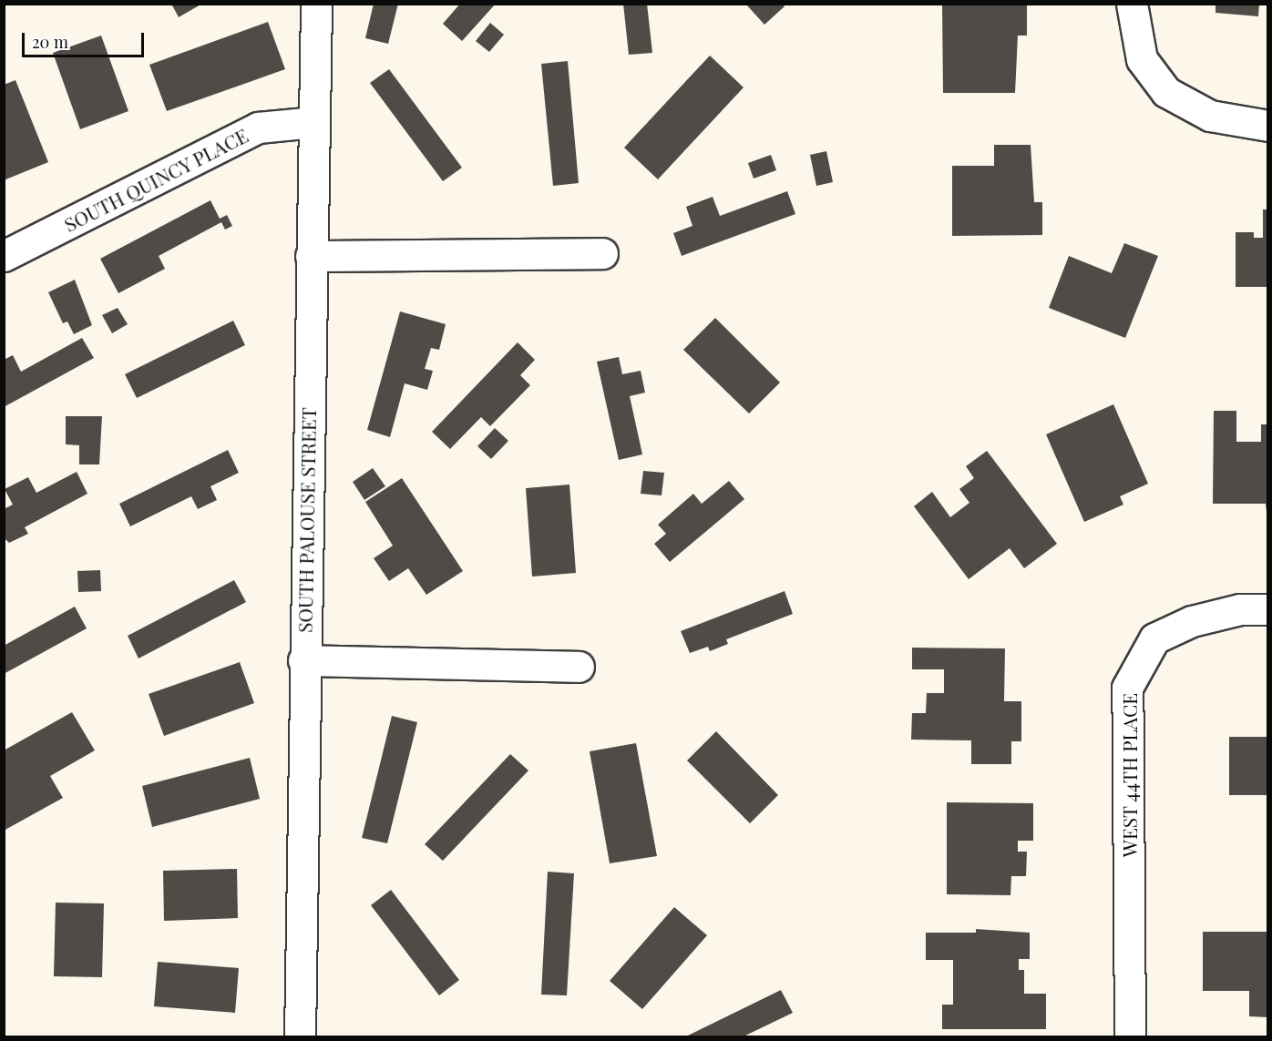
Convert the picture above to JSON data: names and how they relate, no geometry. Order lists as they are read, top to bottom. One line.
{"streets":{"street":["SOUTH QUINCY PLACE","SOUTH PALOUSE STREET","WEST 44TH PLACE"]},"crossings":[["SOUTH QUINCY PLACE","SOUTH PALOUSE STREET"]],"scale_bar":"20 m"}
